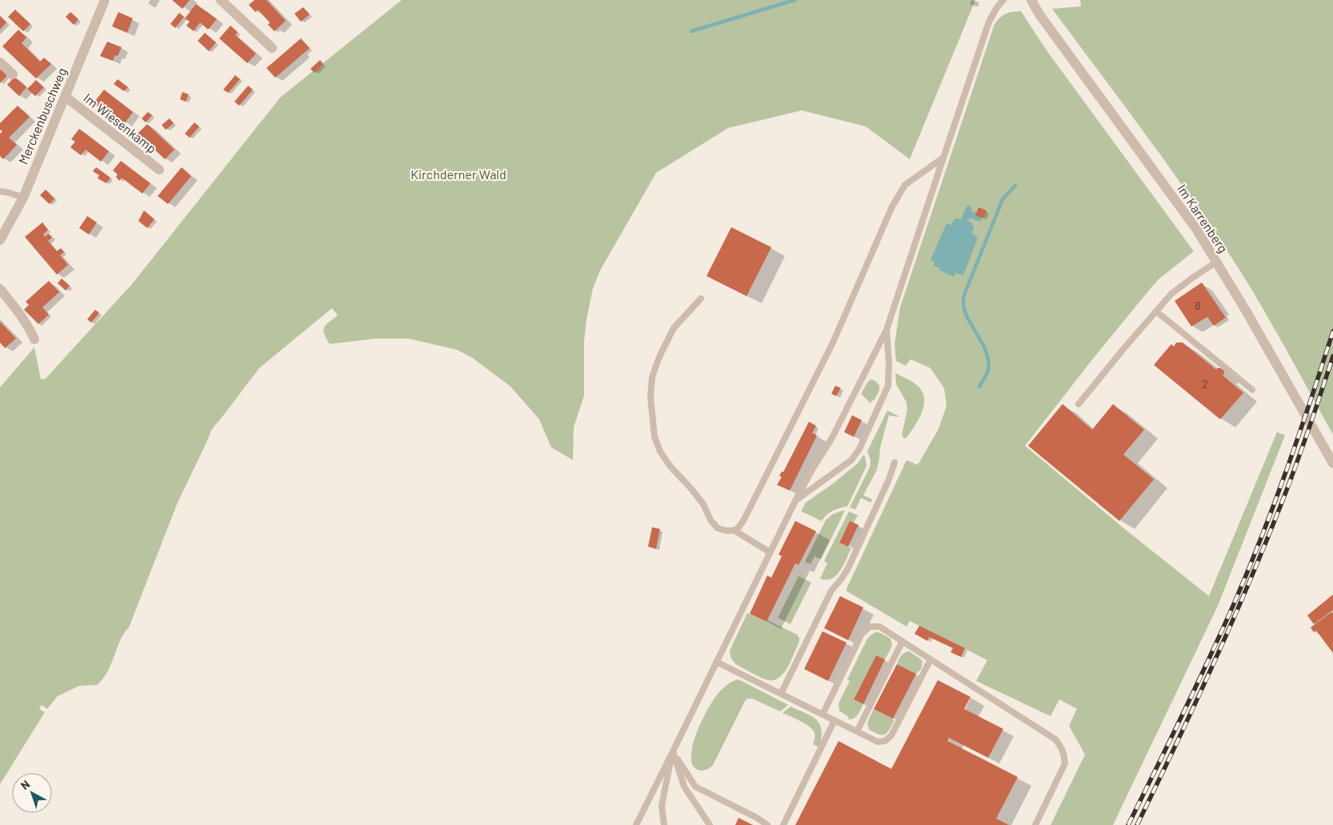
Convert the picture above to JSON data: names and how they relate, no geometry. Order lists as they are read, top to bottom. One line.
{"streets":{"street":["Merckenbuschweg","Im Wiesenkamp","Im Karrenberg"]},"crossings":[["Merckenbuschweg","Im Wiesenkamp"]],"parks":["Kirchderner Wald"],"house_numbers":["8","2"],"north":"top left"}
